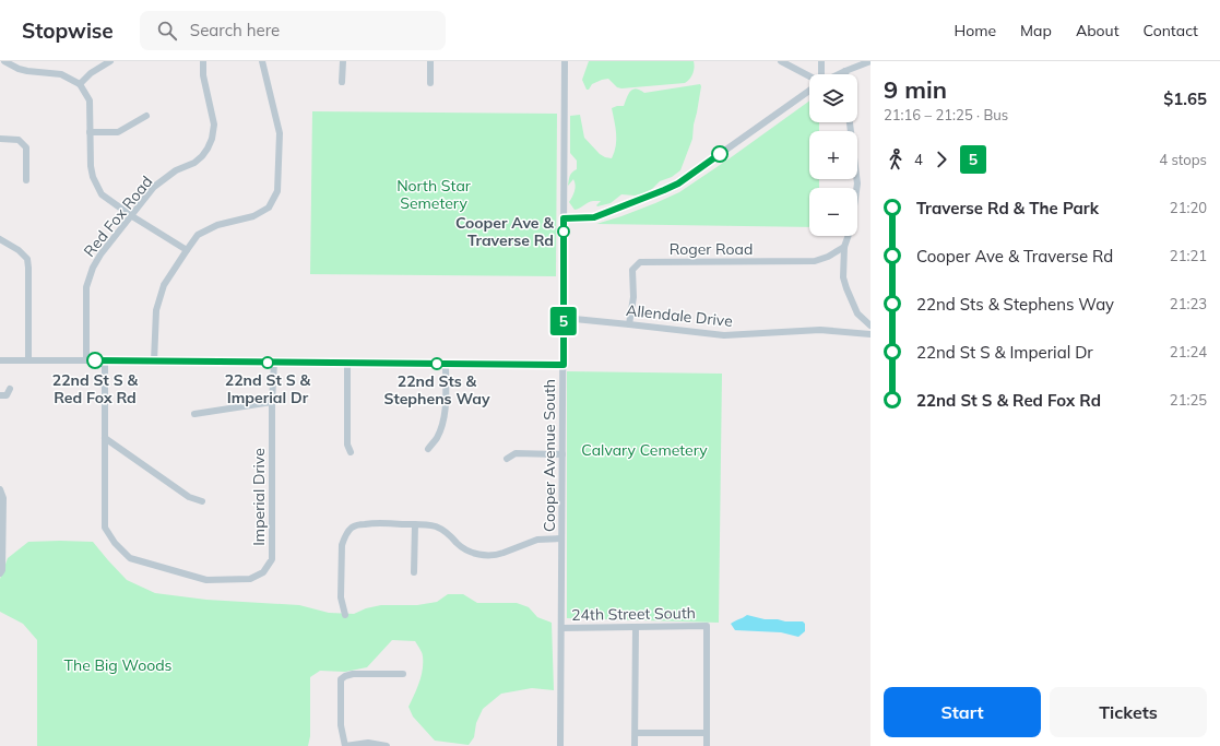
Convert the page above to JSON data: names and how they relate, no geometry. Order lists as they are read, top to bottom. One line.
{"streets":{"street":["Red Fox Road","Roger Road","Allendale Drive","Cooper Avenue South","Imperial Drive","24th Street South"]},"crossings":[["Roger Road","Allendale Drive"],["Allendale Drive","Cooper Avenue South"],["Cooper Avenue South","24th Street South"]],"parks":["North Star Semetery","Calvary Cemetery","The Big Woods"],"places":["Cooper Ave & Traverse Rd","22nd St S & Red Fox Rd","22nd St S & Imperial Dr","22nd Sts & Stephens Way"],"lines":["bus line 5"],"page":{"header":"Stopwise","search":"Search here","nav":["Home","Map","About","Contact"],"on_map":"5","heading":["9 min","21:16 – 21:25 · Bus","$1.65"],"map_buttons":["+","−"],"legs":["4","5","4 stops"],"list":[{"name":"Traverse Rd & The Park","value":"21:20"},{"name":"Cooper Ave & Traverse Rd","value":"21:21"},{"name":"22nd Sts & Stephens Way","value":"21:23"},{"name":"22nd St S & Imperial Dr","value":"21:24"},{"name":"22nd St S & Red Fox Rd","value":"21:25"}],"buttons":["Start","Tickets"]}}
